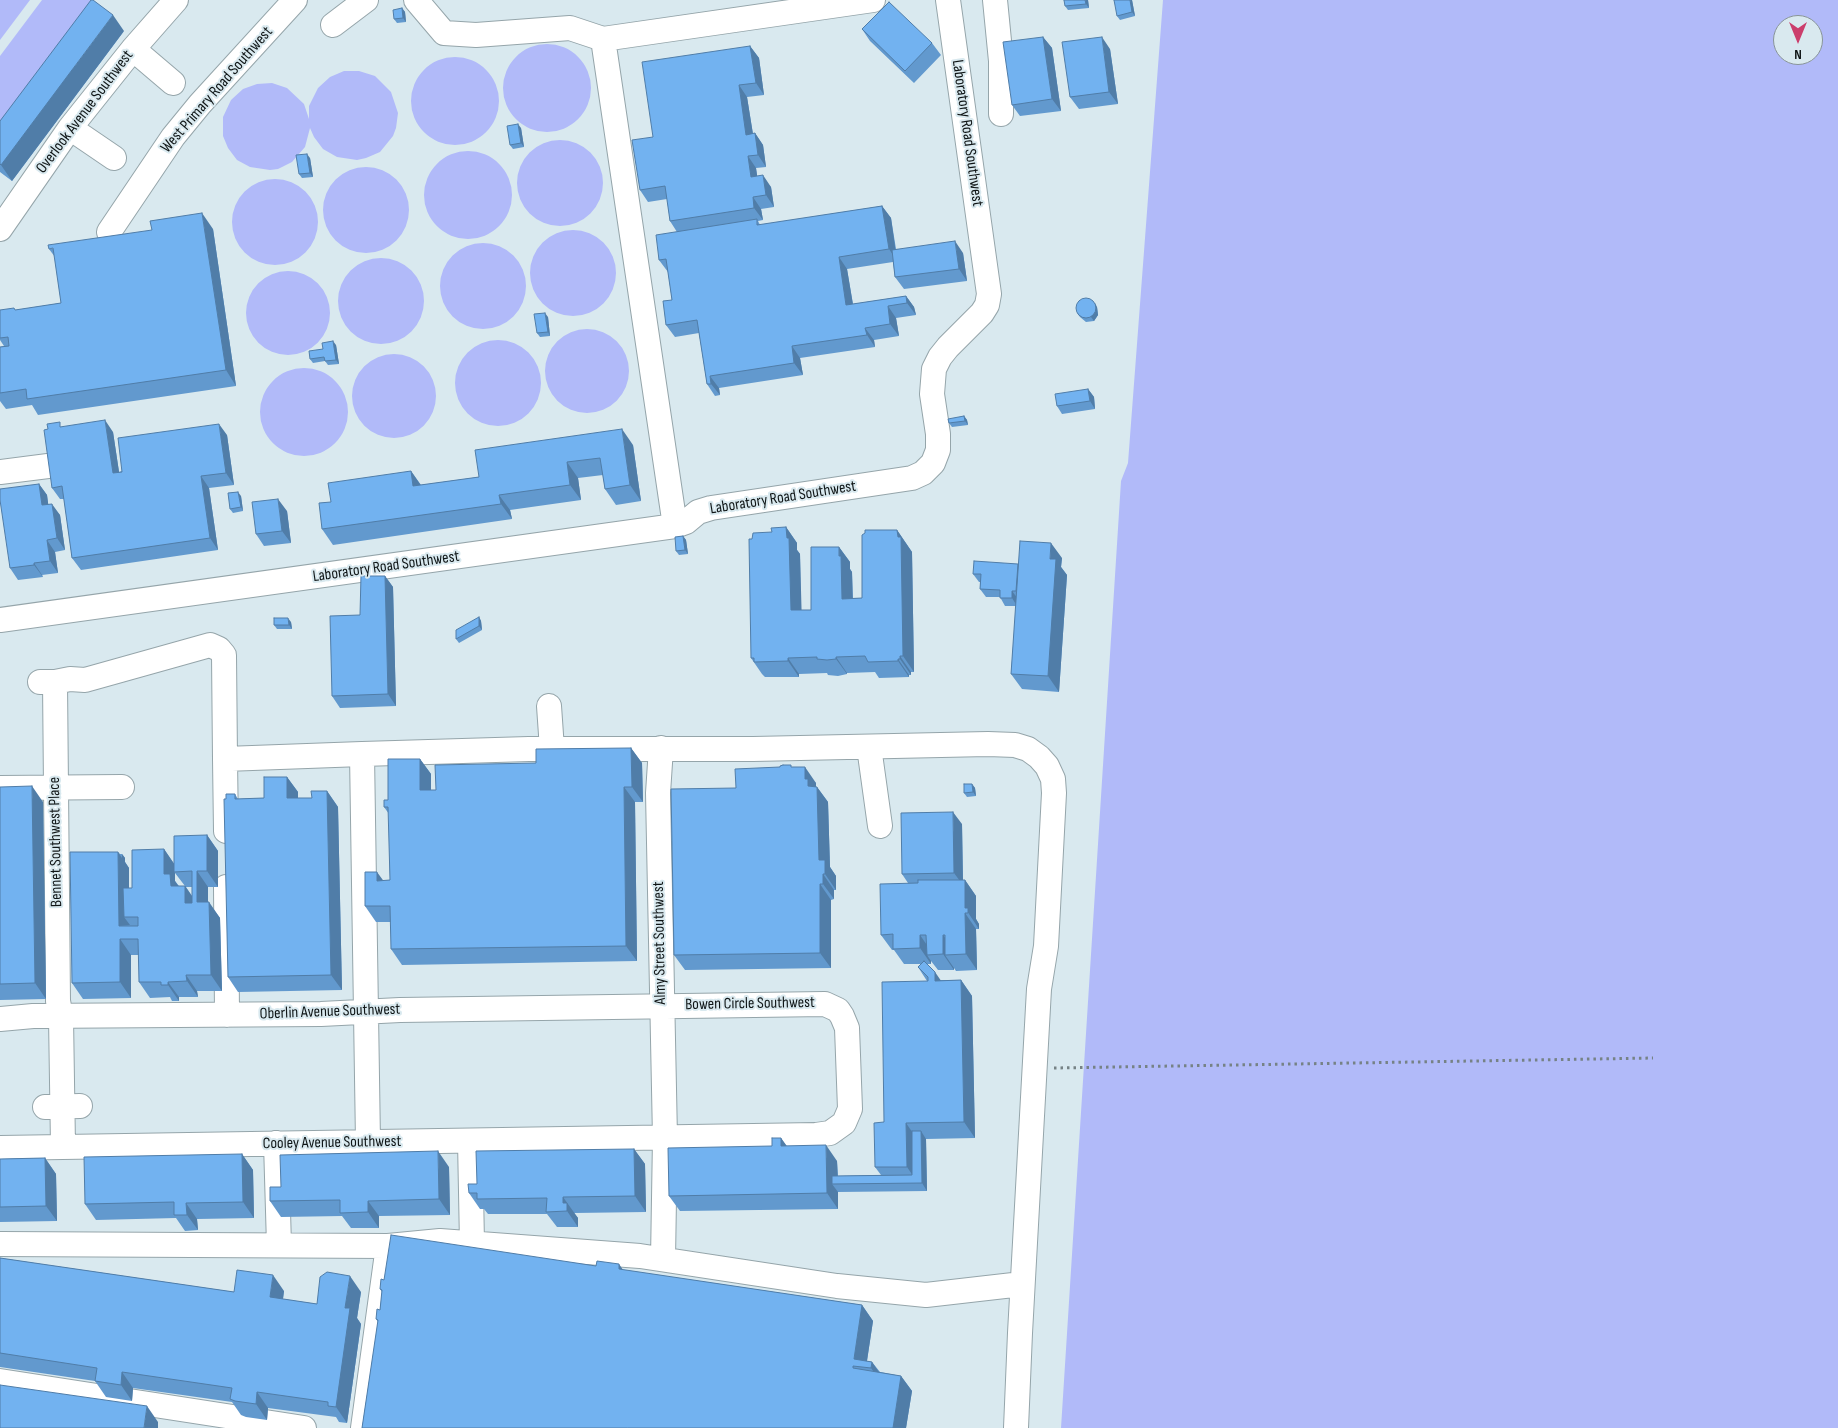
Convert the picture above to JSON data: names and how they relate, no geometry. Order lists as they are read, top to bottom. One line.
{"streets":{"lane":["West Primary Road Southwest","Overlook Avenue Southwest","Laboratory Road Southwest","Bennet Southwest Place","Almy Street Southwest","Bowen Circle Southwest","Oberlin Avenue Southwest","Cooley Avenue Southwest"]},"crossings":[["Bennet Southwest Place","Oberlin Avenue Southwest"],["Bennet Southwest Place","Cooley Avenue Southwest"],["Almy Street Southwest","Bowen Circle Southwest"],["Almy Street Southwest","Oberlin Avenue Southwest"],["Almy Street Southwest","Cooley Avenue Southwest"],["Bowen Circle Southwest","Oberlin Avenue Southwest"],["Bowen Circle Southwest","Cooley Avenue Southwest"]],"north":"bottom"}
